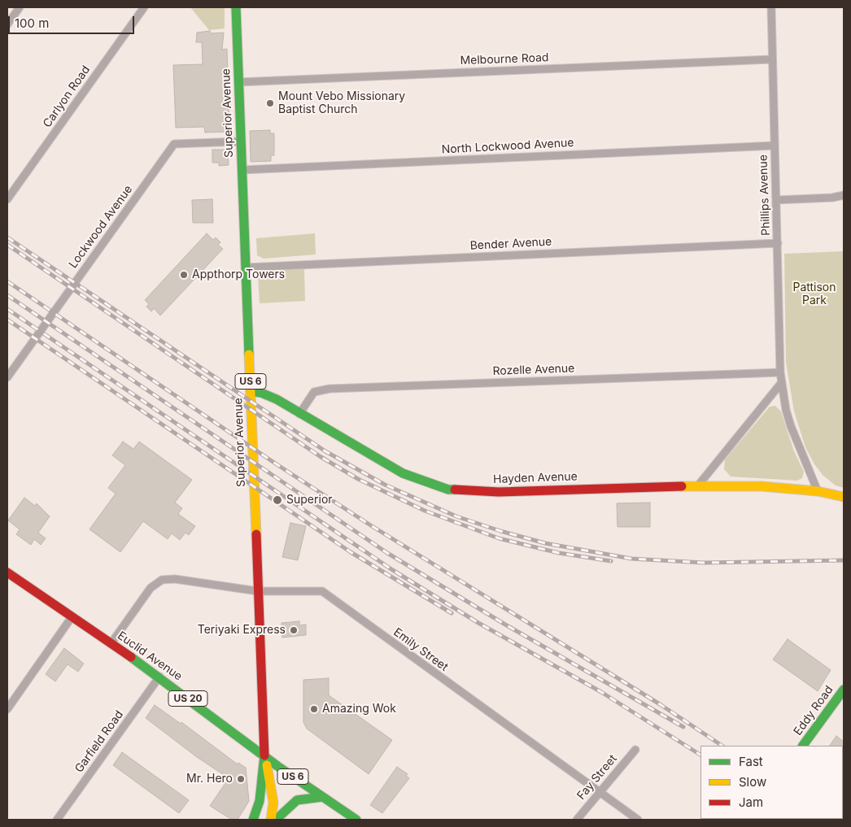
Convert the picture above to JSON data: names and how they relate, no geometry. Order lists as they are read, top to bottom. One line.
{"streets":{"main road":["Superior Avenue","US 6","Hayden Avenue","Euclid Avenue","US 20","Eddy Road"],"street":["Melbourne Road","Carlyon Road","North Lockwood Avenue","Phillips Avenue","Lockwood Avenue","Bender Avenue","Rozelle Avenue","Emily Street","Garfield Road","Fay Street"]},"crossings":[["Melbourne Road","Superior Avenue"],["Melbourne Road","Phillips Avenue"],["Superior Avenue","North Lockwood Avenue"],["Superior Avenue","Lockwood Avenue"],["Superior Avenue","Bender Avenue"],["Superior Avenue","Hayden Avenue"],["Superior Avenue","Emily Street"],["Superior Avenue","Euclid Avenue"],["North Lockwood Avenue","Phillips Avenue"],["Phillips Avenue","Bender Avenue"],["Phillips Avenue","Rozelle Avenue"],["Phillips Avenue","Hayden Avenue"],["Rozelle Avenue","Hayden Avenue"],["Emily Street","Euclid Avenue"],["Emily Street","Fay Street"],["Euclid Avenue","Garfield Road"]],"parks":["Pattison Park"],"places":["Mount Vebo Missionary Baptist Church","Appthorp Towers","Superior","Teriyaki Express","Amazing Wok","Mr. Hero"],"legend":["Fast","Slow","Jam"],"scale_bar":"100 m"}
